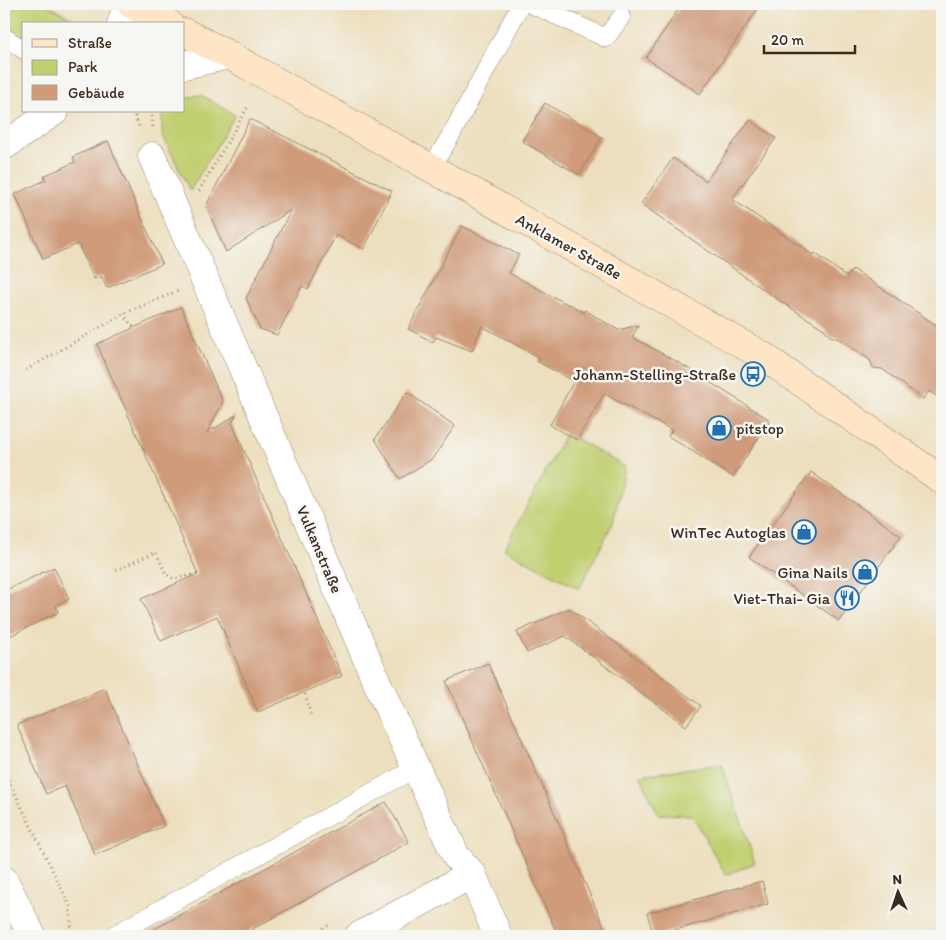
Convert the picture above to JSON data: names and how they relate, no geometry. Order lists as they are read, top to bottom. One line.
{"streets":{"main road":["Anklamer Straße"],"street":["Vulkanstraße"]},"places":{"bus stop":["Johann-Stelling-Straße"],"shop":["pitstop","WinTec Autoglas","Gina Nails"],"restaurant":["Viet-Thai- Gia"]},"legend":["Straße","Park","Gebäude"],"scale_bar":"20 m","north":"top"}
